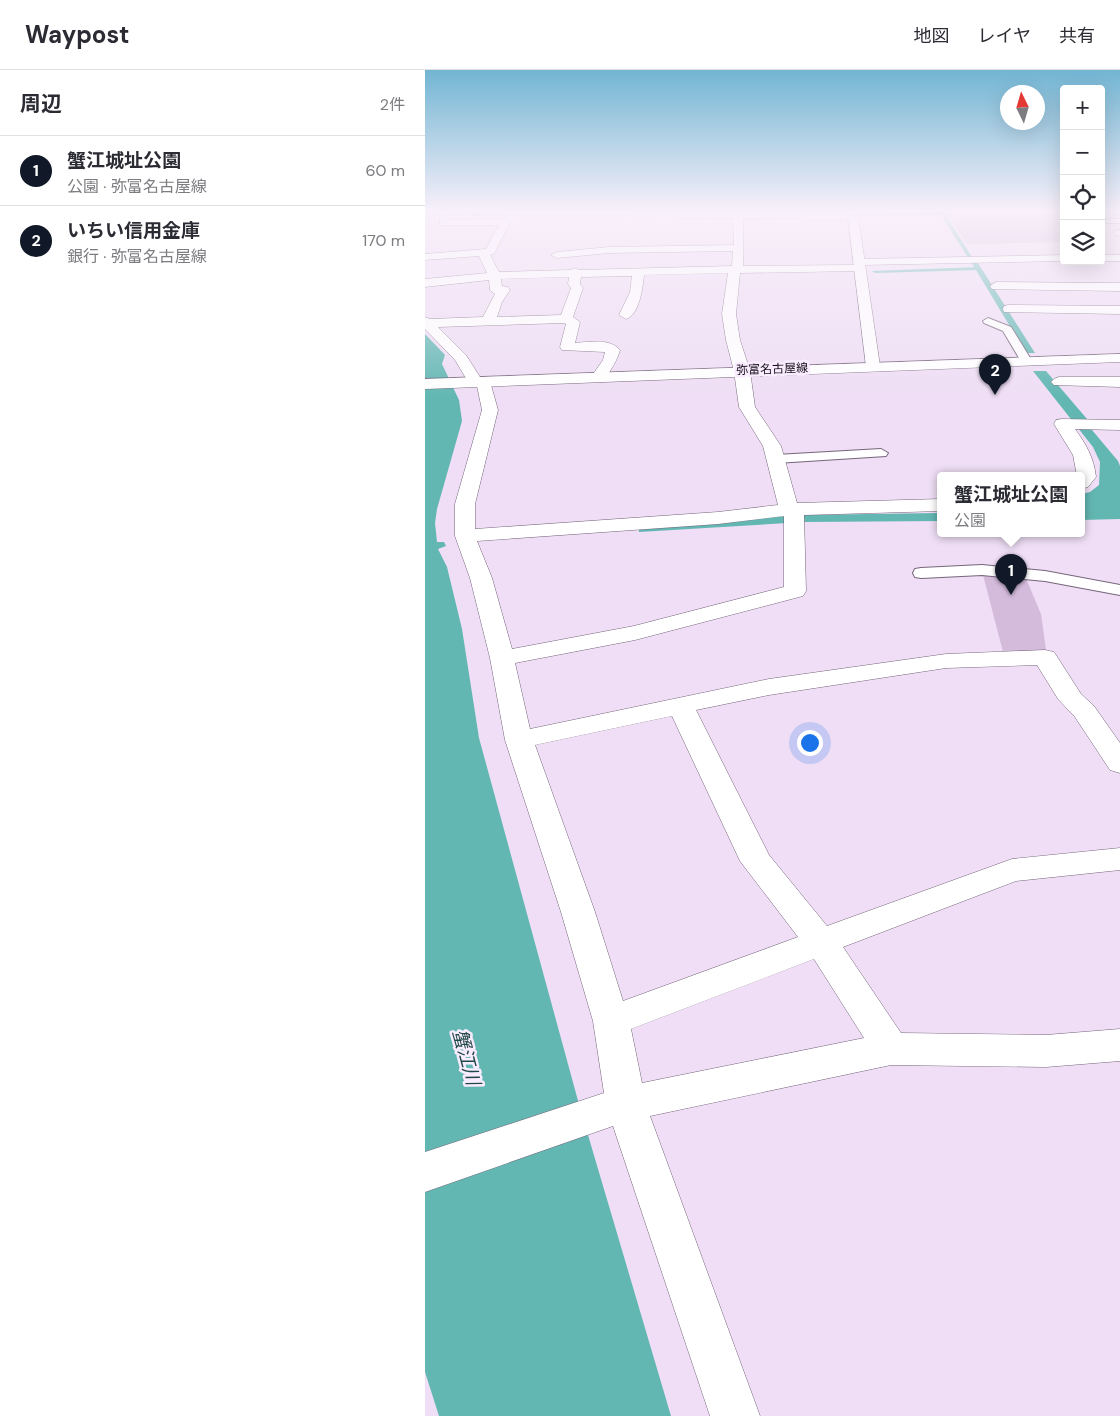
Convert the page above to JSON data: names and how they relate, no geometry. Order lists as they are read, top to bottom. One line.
{"streets":{"street":["弥富名古屋線"]},"water":["蟹江川"],"north":"top","page":{"header":"Waypost","nav":["地図","レイヤ","共有"],"heading":["周辺","2件"],"map_buttons":["+","−"],"list":[{"mark":"1","name":"蟹江城址公園","note":"公園 · 弥富名古屋線","value":"60 m"},{"mark":"2","name":"いちい信用金庫","note":"銀行 · 弥富名古屋線","value":"170 m"}],"pins":["2","1"],"popup":["蟹江城址公園","公園"]}}
